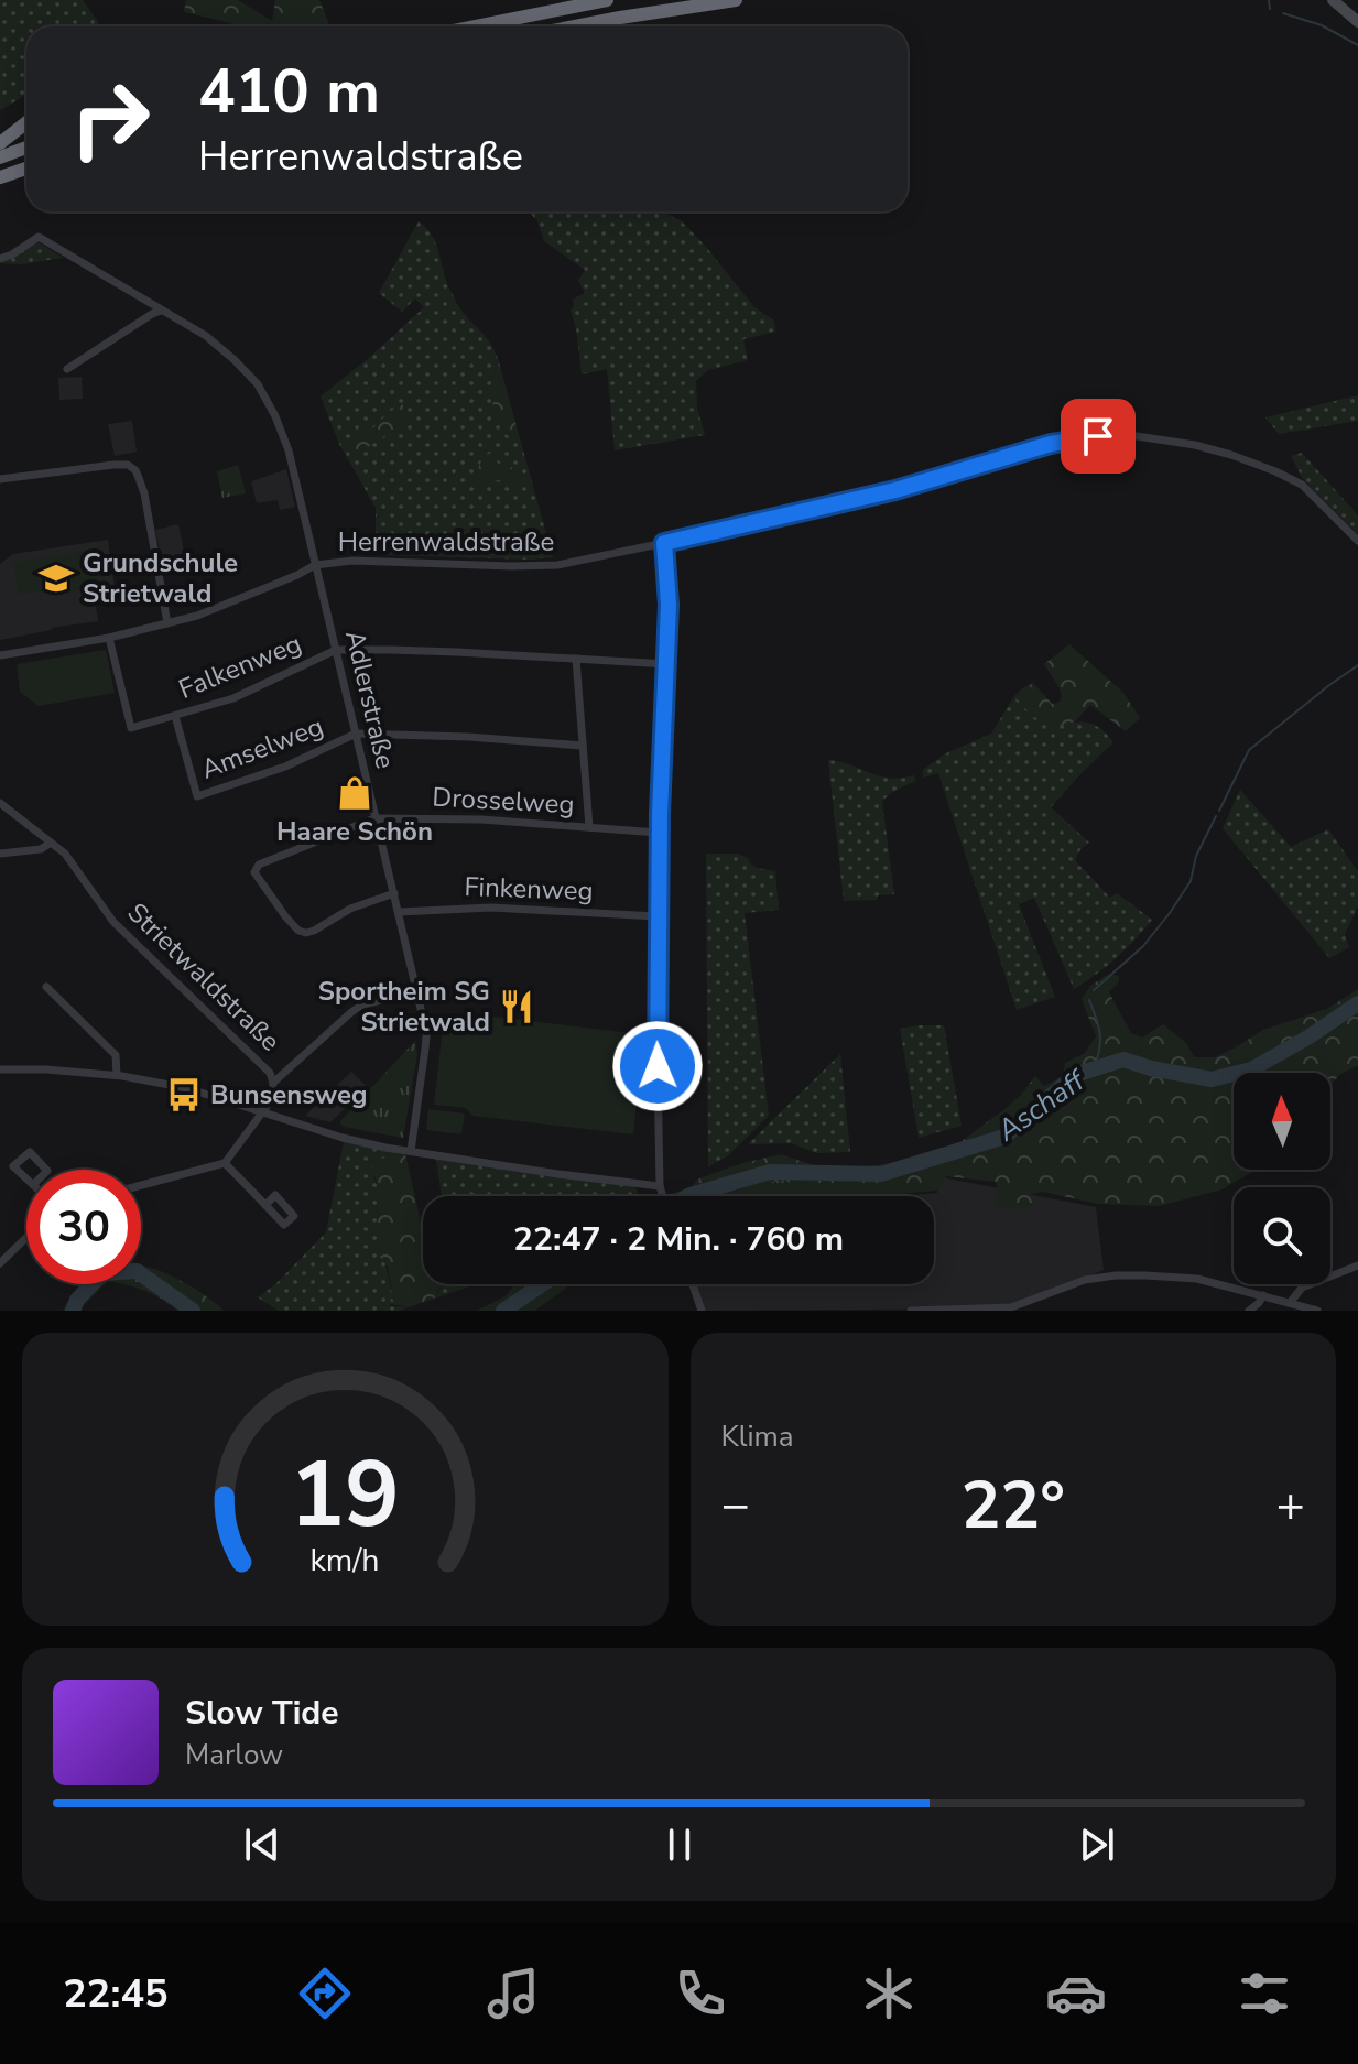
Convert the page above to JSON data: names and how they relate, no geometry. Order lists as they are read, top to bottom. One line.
{"streets":{"street":["Herrenwaldstraße","Falkenweg","Adlerstraße","Amselweg","Drosselweg","Finkenweg","Strietwaldstraße"]},"crossings":[["Herrenwaldstraße","Falkenweg"],["Herrenwaldstraße","Adlerstraße"],["Falkenweg","Adlerstraße"],["Falkenweg","Amselweg"],["Adlerstraße","Amselweg"],["Adlerstraße","Drosselweg"],["Adlerstraße","Finkenweg"]],"water":["Aschaff"],"places":{"school or university":["Grundschule Strietwald"],"shop":["Haare Schön"],"restaurant":["Sportheim SG Strietwald"],"bus stop":["Bunsensweg"]},"north":"top","page":{"turn":["410 m","Herrenwaldstraße"],"limit":"30","trip":"22:47 · 2 Min. · 760 m","tile":"Klima","heat":["−","22°","+"],"song":["Slow Tide","Marlow"],"tabs":"22:45","gauge":["19","km/h"]}}
